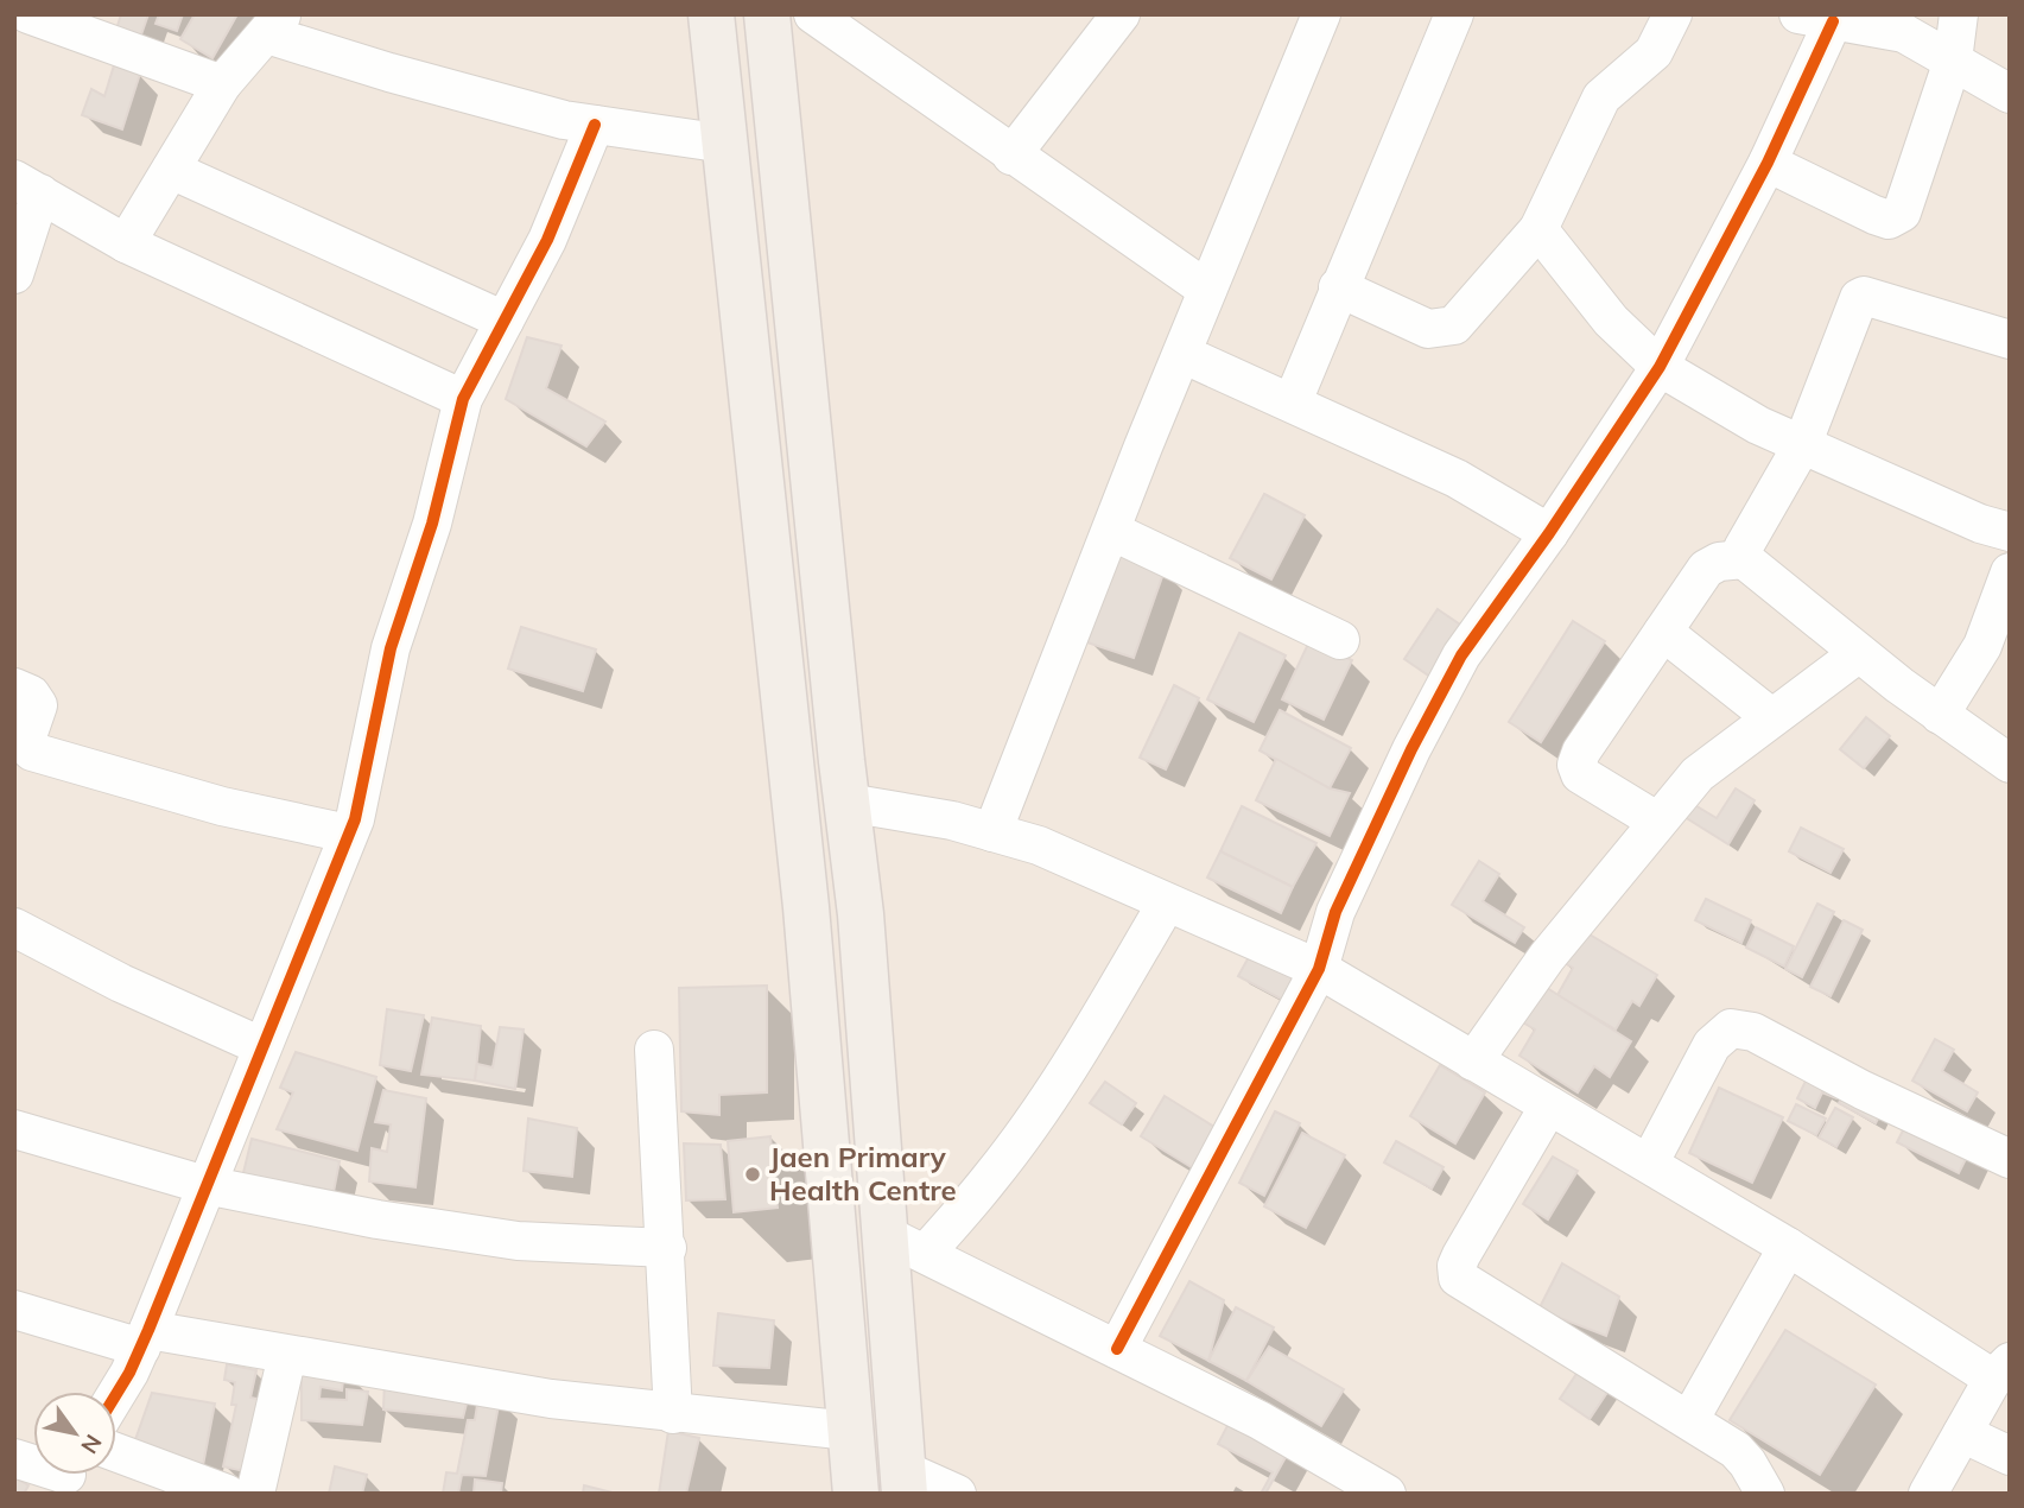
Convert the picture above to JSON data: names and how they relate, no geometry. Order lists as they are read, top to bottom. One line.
{"places":["Jaen Primary Health Centre"],"north":"bottom right"}
